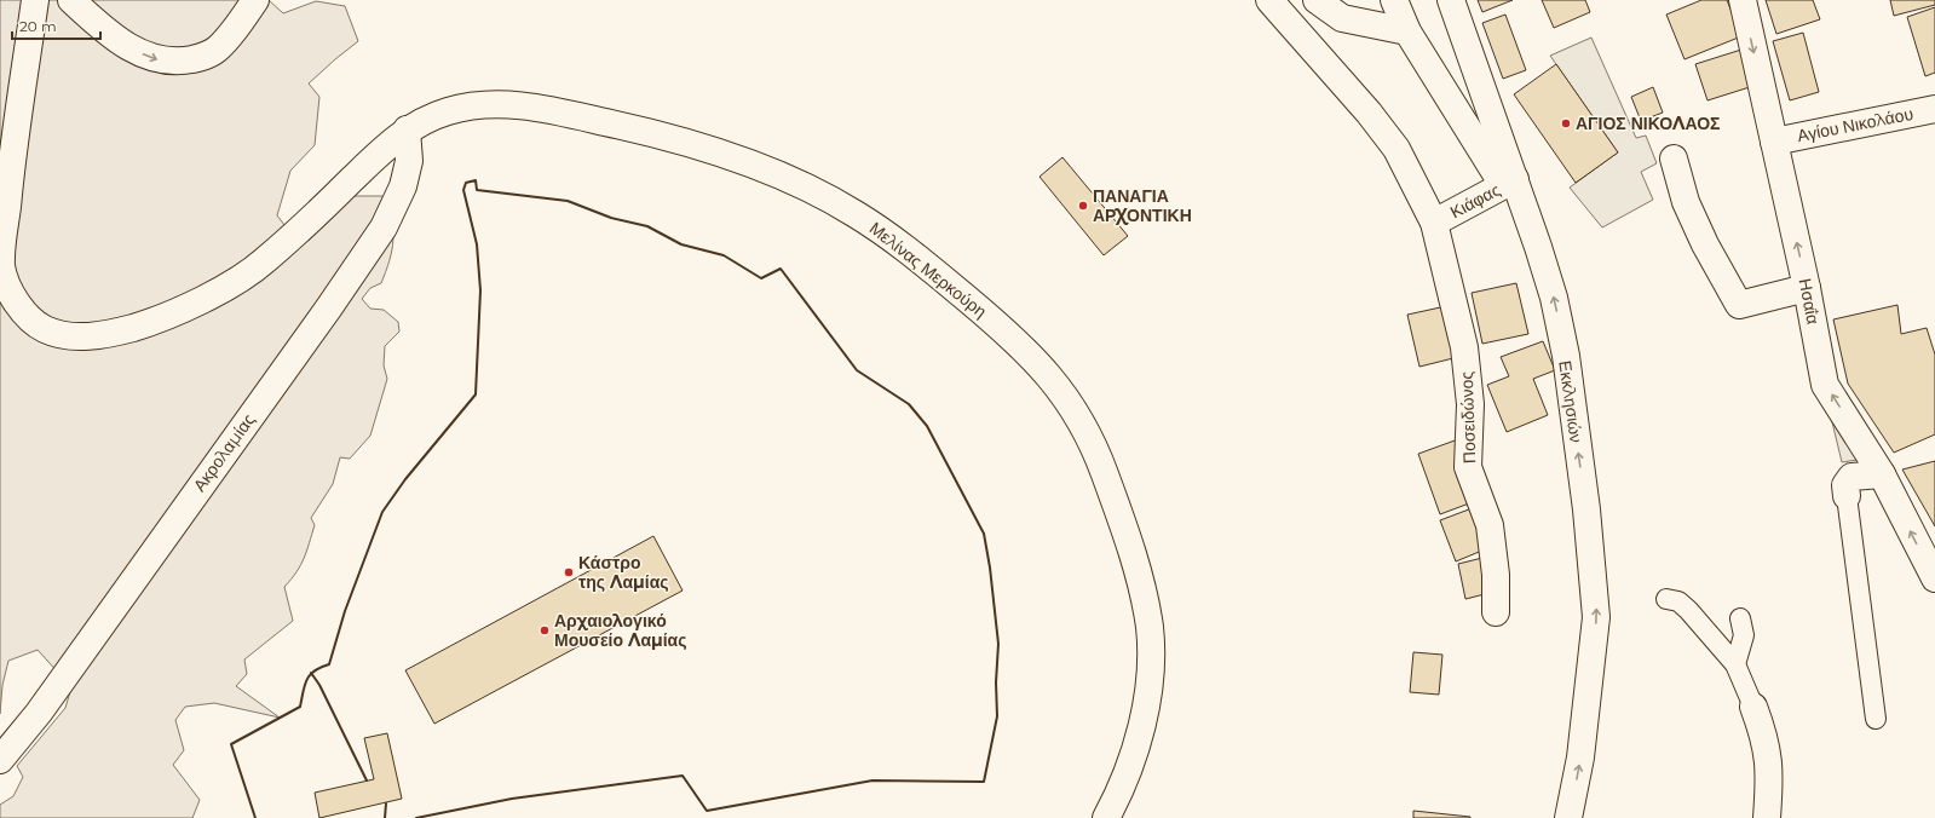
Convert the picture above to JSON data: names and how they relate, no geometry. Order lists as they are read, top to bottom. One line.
{"streets":{"street":["Αγίου Νικολάου","Κιάφας","Μελίνας Μερκούρη","Ησαΐα","Εκκλησιών","Ποσειδώνος","Ακρολαμίας"]},"crossings":[["Αγίου Νικολάου","Ησαΐα"],["Κιάφας","Εκκλησιών"],["Κιάφας","Ποσειδώνος"],["Μελίνας Μερκούρη","Ακρολαμίας"]],"places":["ΑΓΙΟΣ ΝΙΚΟΛΑΟΣ","ΠΑΝΑΓΙΑ ΑΡΧΟΝΤΙΚΗ","Κάστρο της Λαμίας","Αρχαιολογικό Μουσείο Λαμίας"],"scale_bar":"20 m"}
